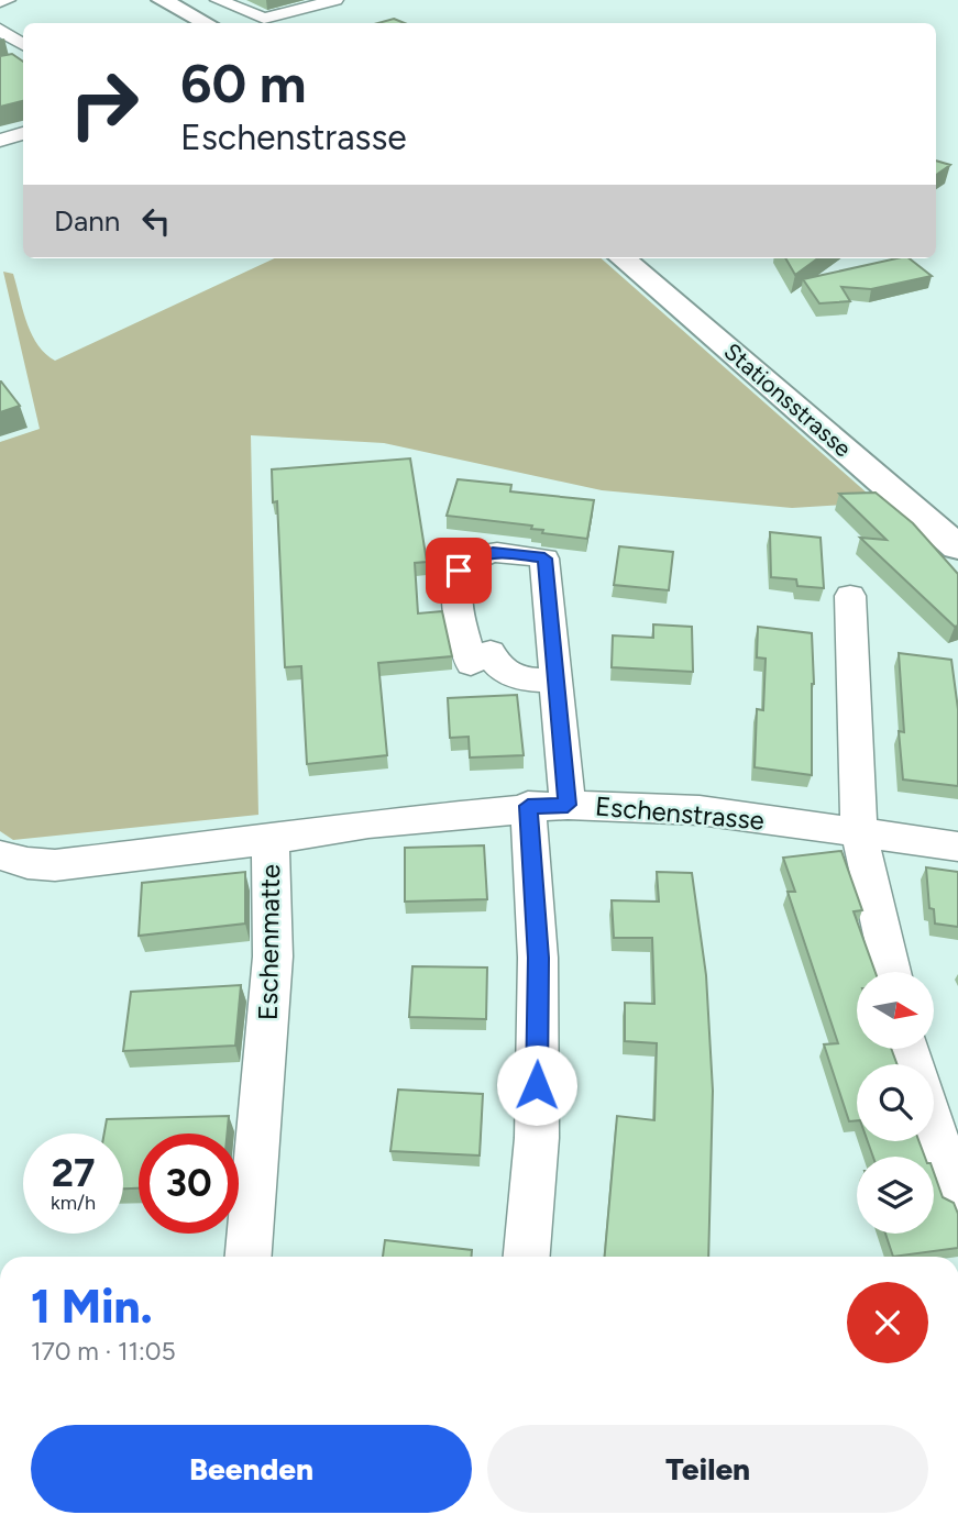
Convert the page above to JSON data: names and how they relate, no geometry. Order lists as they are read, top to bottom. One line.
{"streets":{"main road":["Stationsstrasse"],"street":["Eschenstrasse","Eschenmatte"]},"crossings":[["Eschenstrasse","Eschenmatte"]],"north":"right","page":{"turn":["60 m","Eschenstrasse"],"then":"Dann","speed":"27 km/h","limit":"30","heading":["1 Min.","170 m · 11:05"],"buttons":["Beenden","Teilen"]}}
